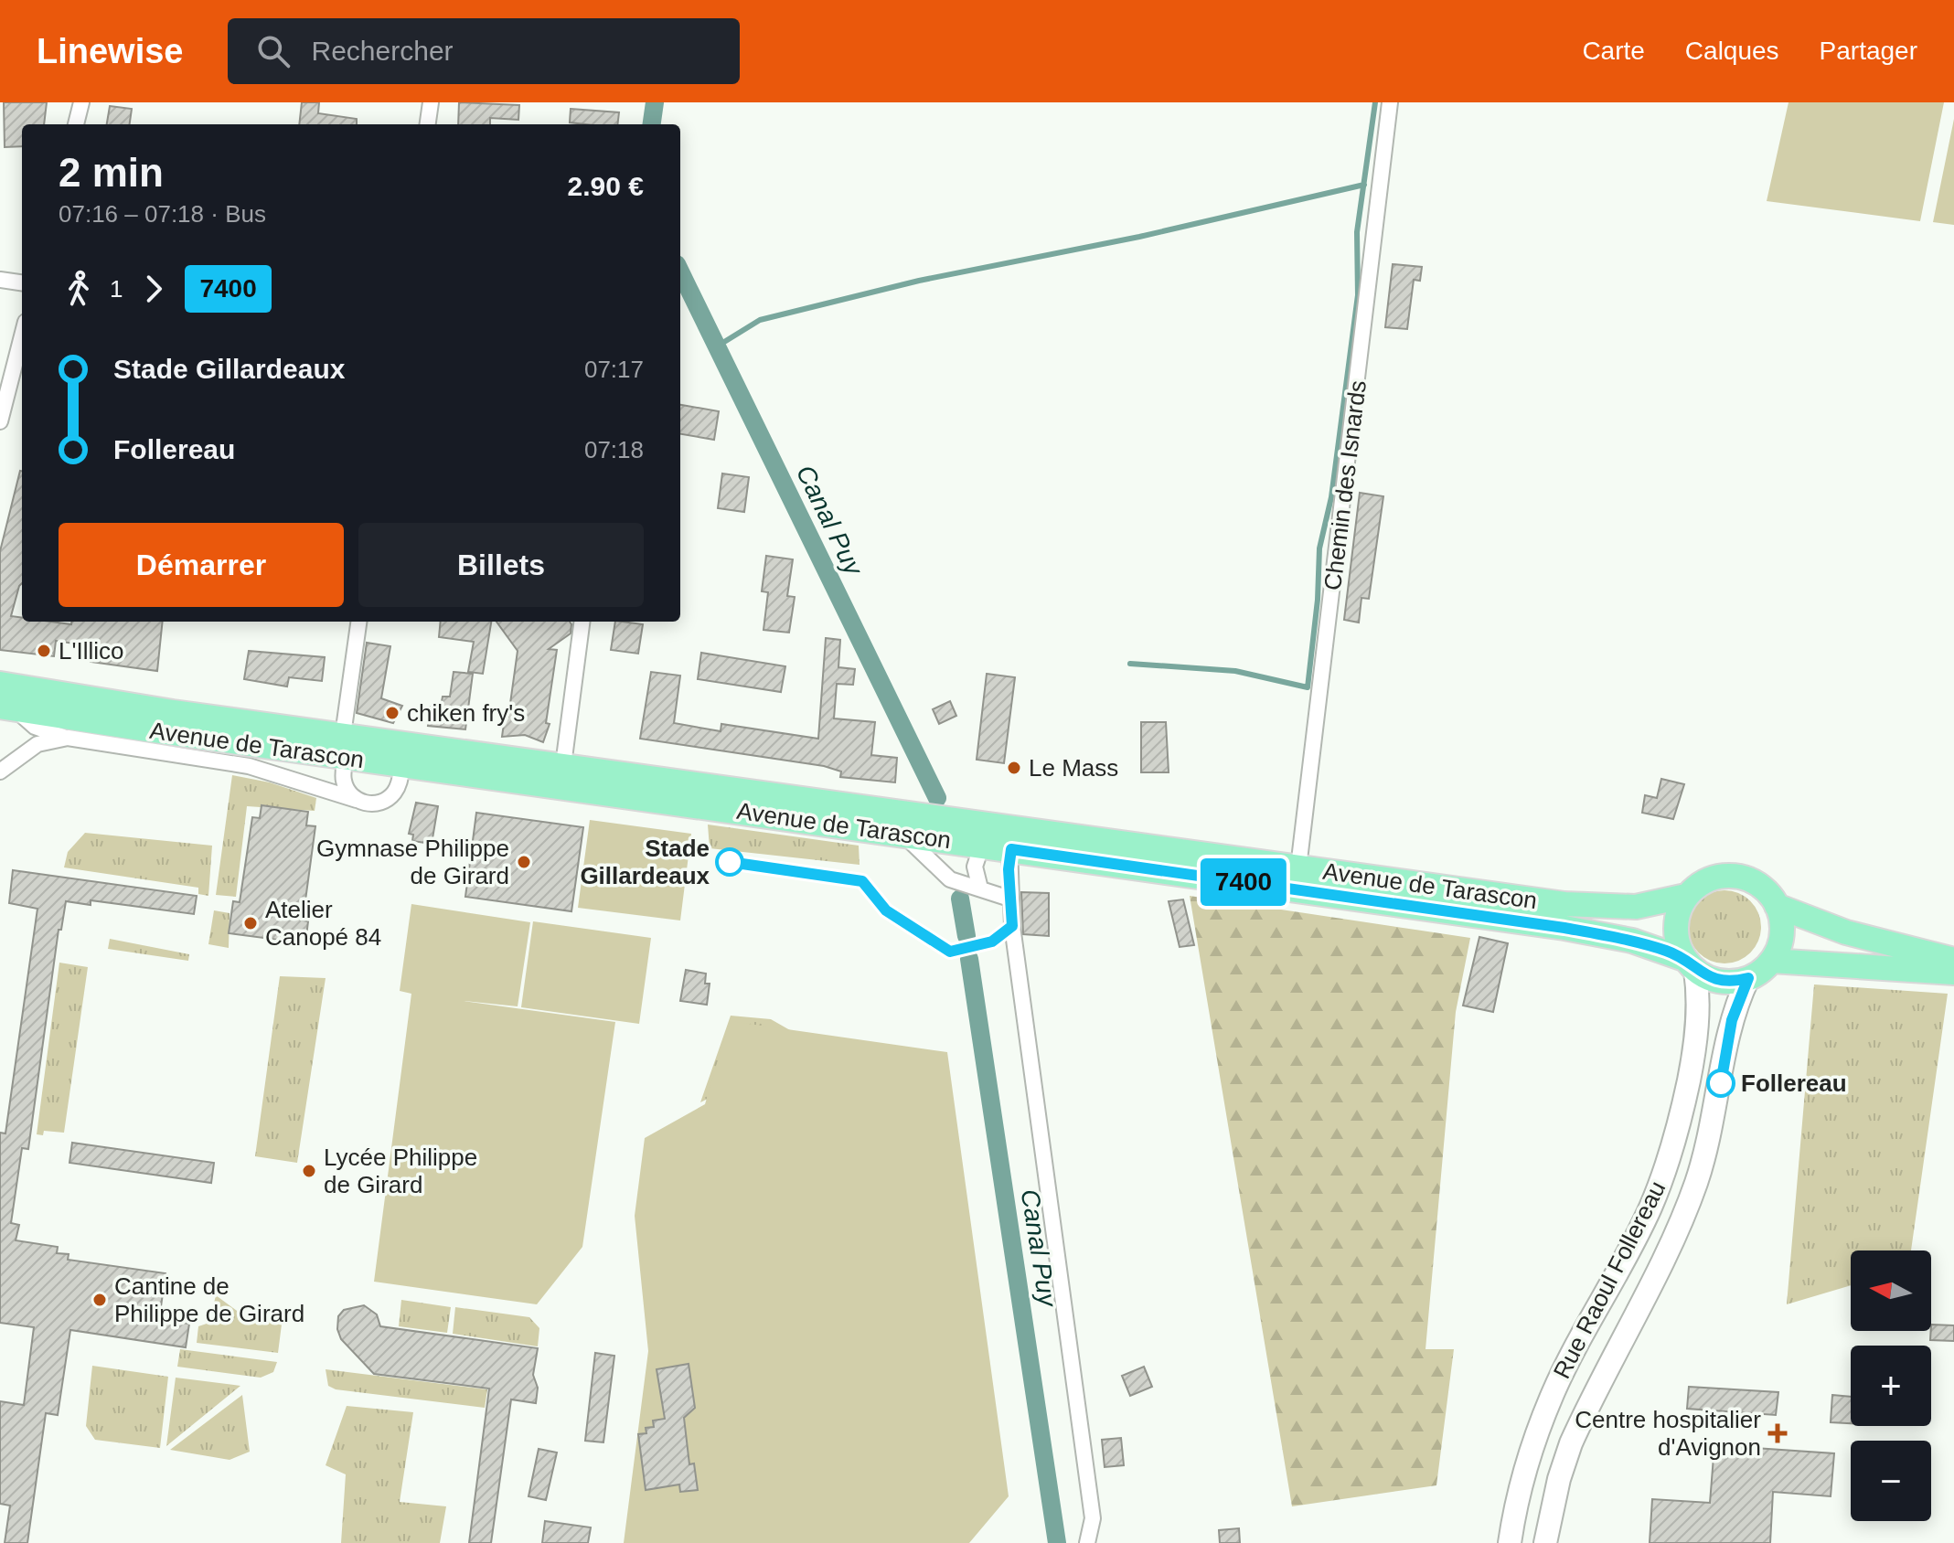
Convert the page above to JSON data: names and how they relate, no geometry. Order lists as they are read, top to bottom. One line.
{"streets":{"main road":["Avenue de Tarascon"],"street":["Chemin des Isnards","Rue Raoul Follereau"]},"crossings":[["Chemin des Isnards","Avenue de Tarascon"],["Avenue de Tarascon","Rue Raoul Follereau"]],"water":["Canal Puy"],"places":{"other":["L'Illico","chiken fry's","Le Mass","Gymnase Philippe de Girard","Stade Gillardeaux","Atelier Canopé 84","Follereau","Lycée Philippe de Girard","Cantine de Philippe de Girard"],"health":["Centre hospitalier d'Avignon"]},"lines":["bus line 7400"],"north":"left","page":{"header":"Linewise","search":"Rechercher","nav":["Carte","Calques","Partager"],"on_map":"7400","heading":["2 min","07:16 – 07:18 · Bus","2.90 €"],"legs":["1","7400"],"list":[{"name":"Stade Gillardeaux","value":"07:17"},{"name":"Follereau","value":"07:18"}],"buttons":["Démarrer","Billets"],"map_buttons":["+","−"]}}
